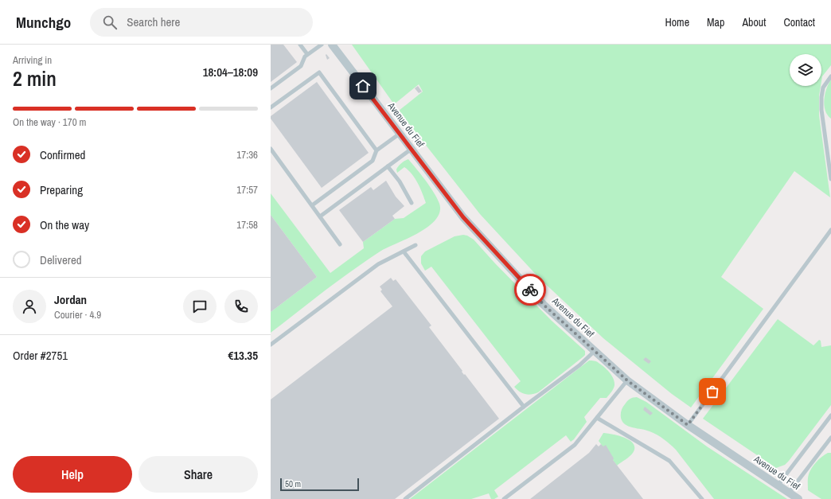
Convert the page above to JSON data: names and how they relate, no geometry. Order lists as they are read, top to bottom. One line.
{"streets":{"street":["Avenue du Fief"]},"scale_bar":"50 m","page":{"header":"Munchgo","search":"Search here","nav":["Home","Map","About","Contact"],"heading":["2 min","Arriving in","18:04–18:09"],"panel":["Jordan","Courier · 4.9","Order #2751","€13.35"],"bar":"On the way · 170 m","list":[["Confirmed","17:36"],["Preparing","17:57"],["On the way","17:58"],"Delivered"],"buttons":["Help","Share"],"scale":"50 m"}}
